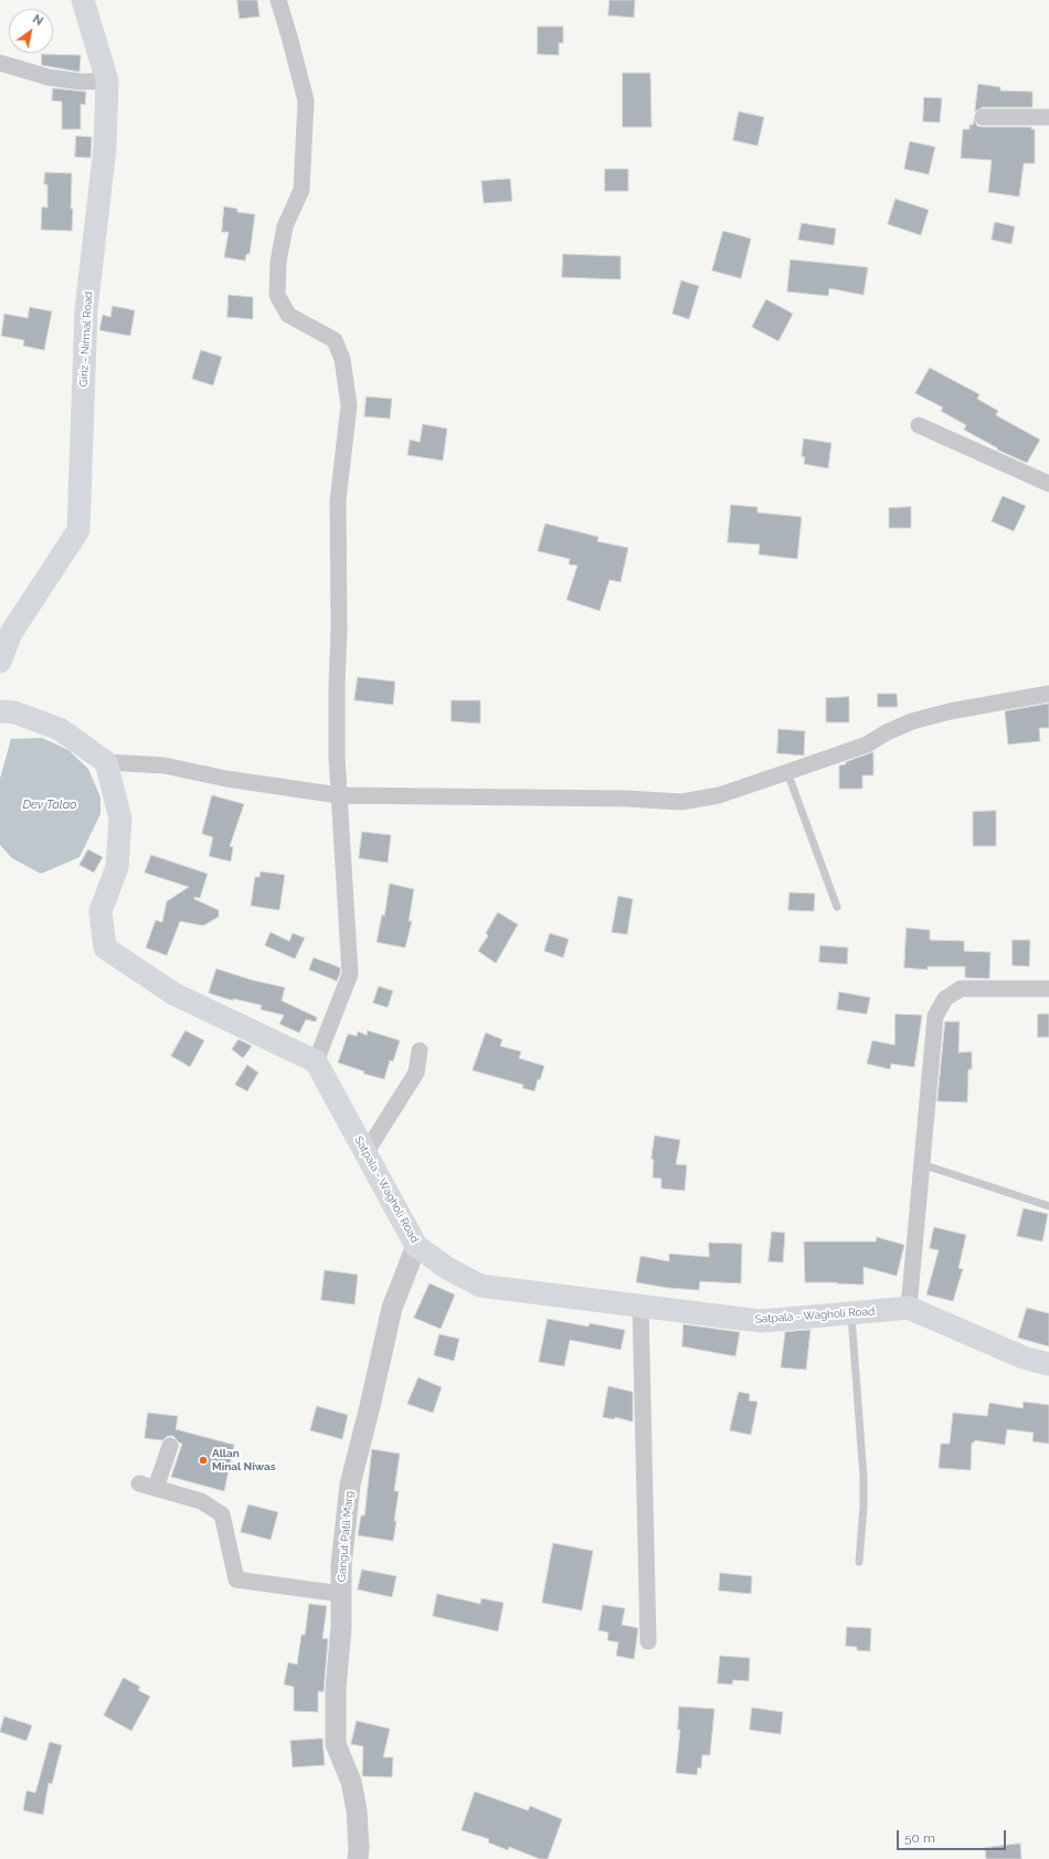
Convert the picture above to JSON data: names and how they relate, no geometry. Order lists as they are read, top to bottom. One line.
{"streets":{"main road":["Giriz - Nirmal Road","Satpala - Wagholi Road"],"street":["Gangut Patil Marg"]},"crossings":[["Satpala - Wagholi Road","Gangut Patil Marg"]],"water":["Dev Talao"],"places":["Allan Minal Niwas"],"scale_bar":"50 m","north":"top right"}
